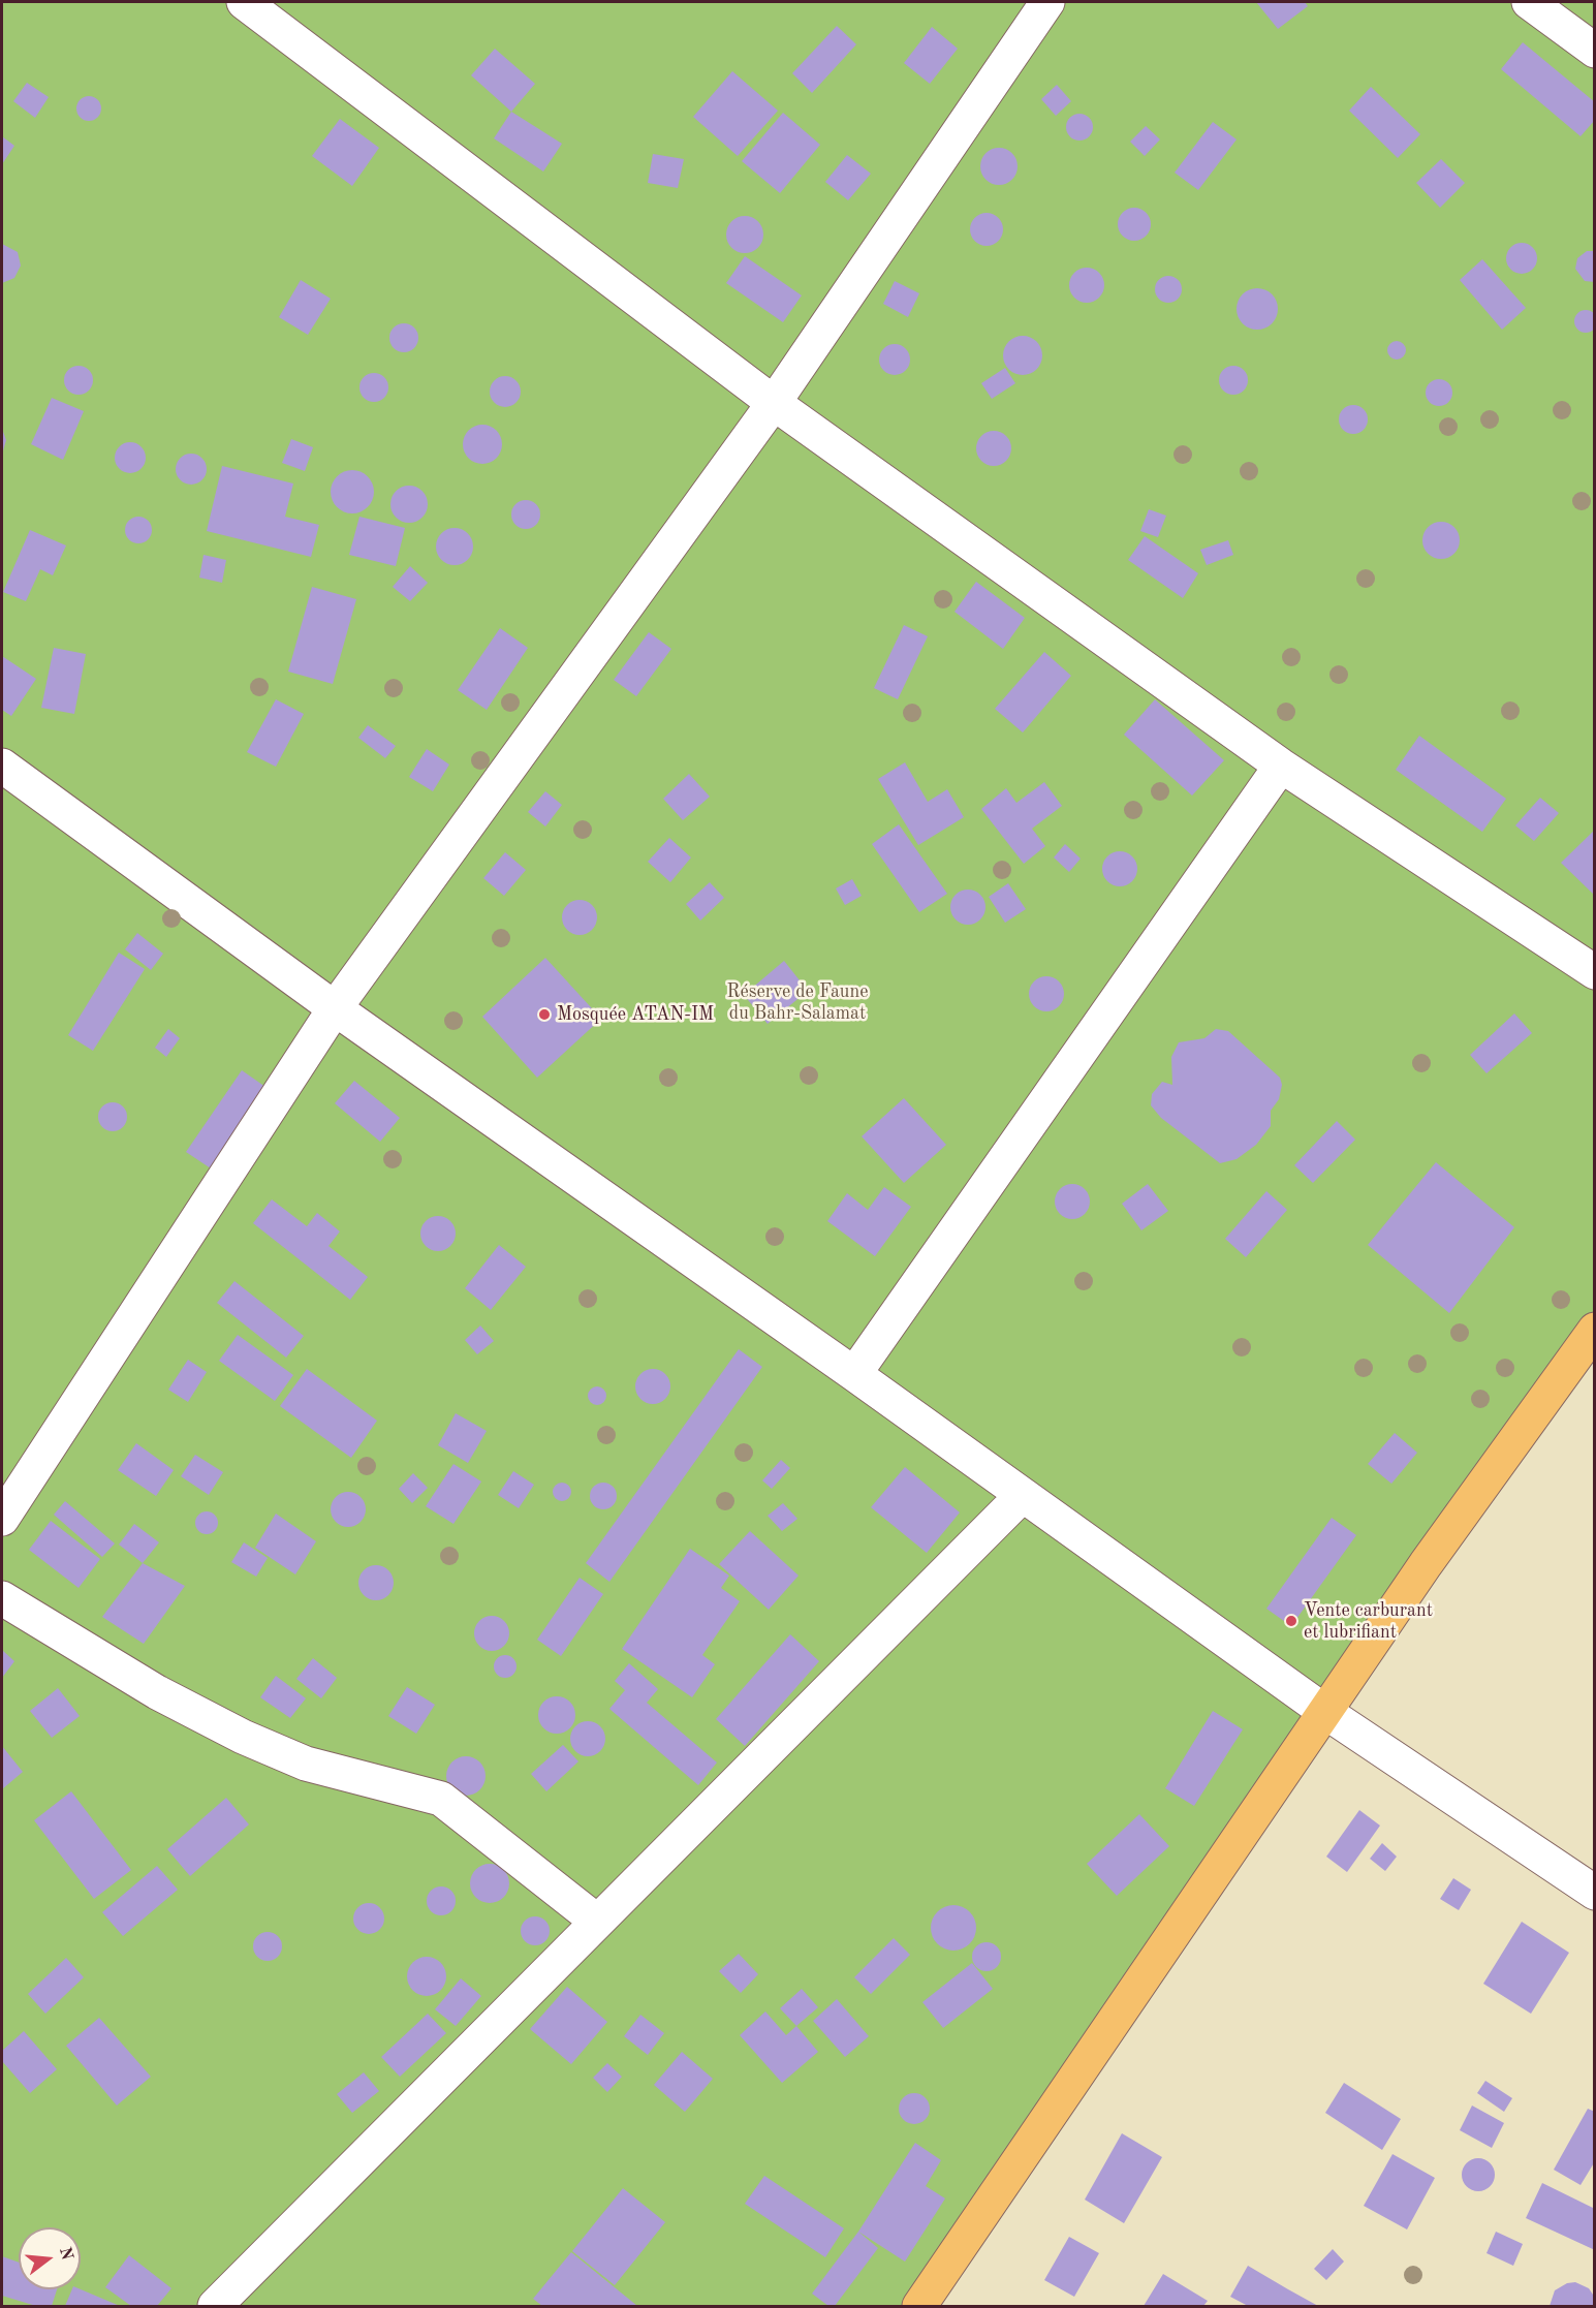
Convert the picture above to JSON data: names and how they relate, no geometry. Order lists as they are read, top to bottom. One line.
{"parks":["Réserve de Faune du Bahr-Salamat"],"places":["Mosquée ATAN-IM","Vente carburant et lubrifiant"],"north":"right"}
